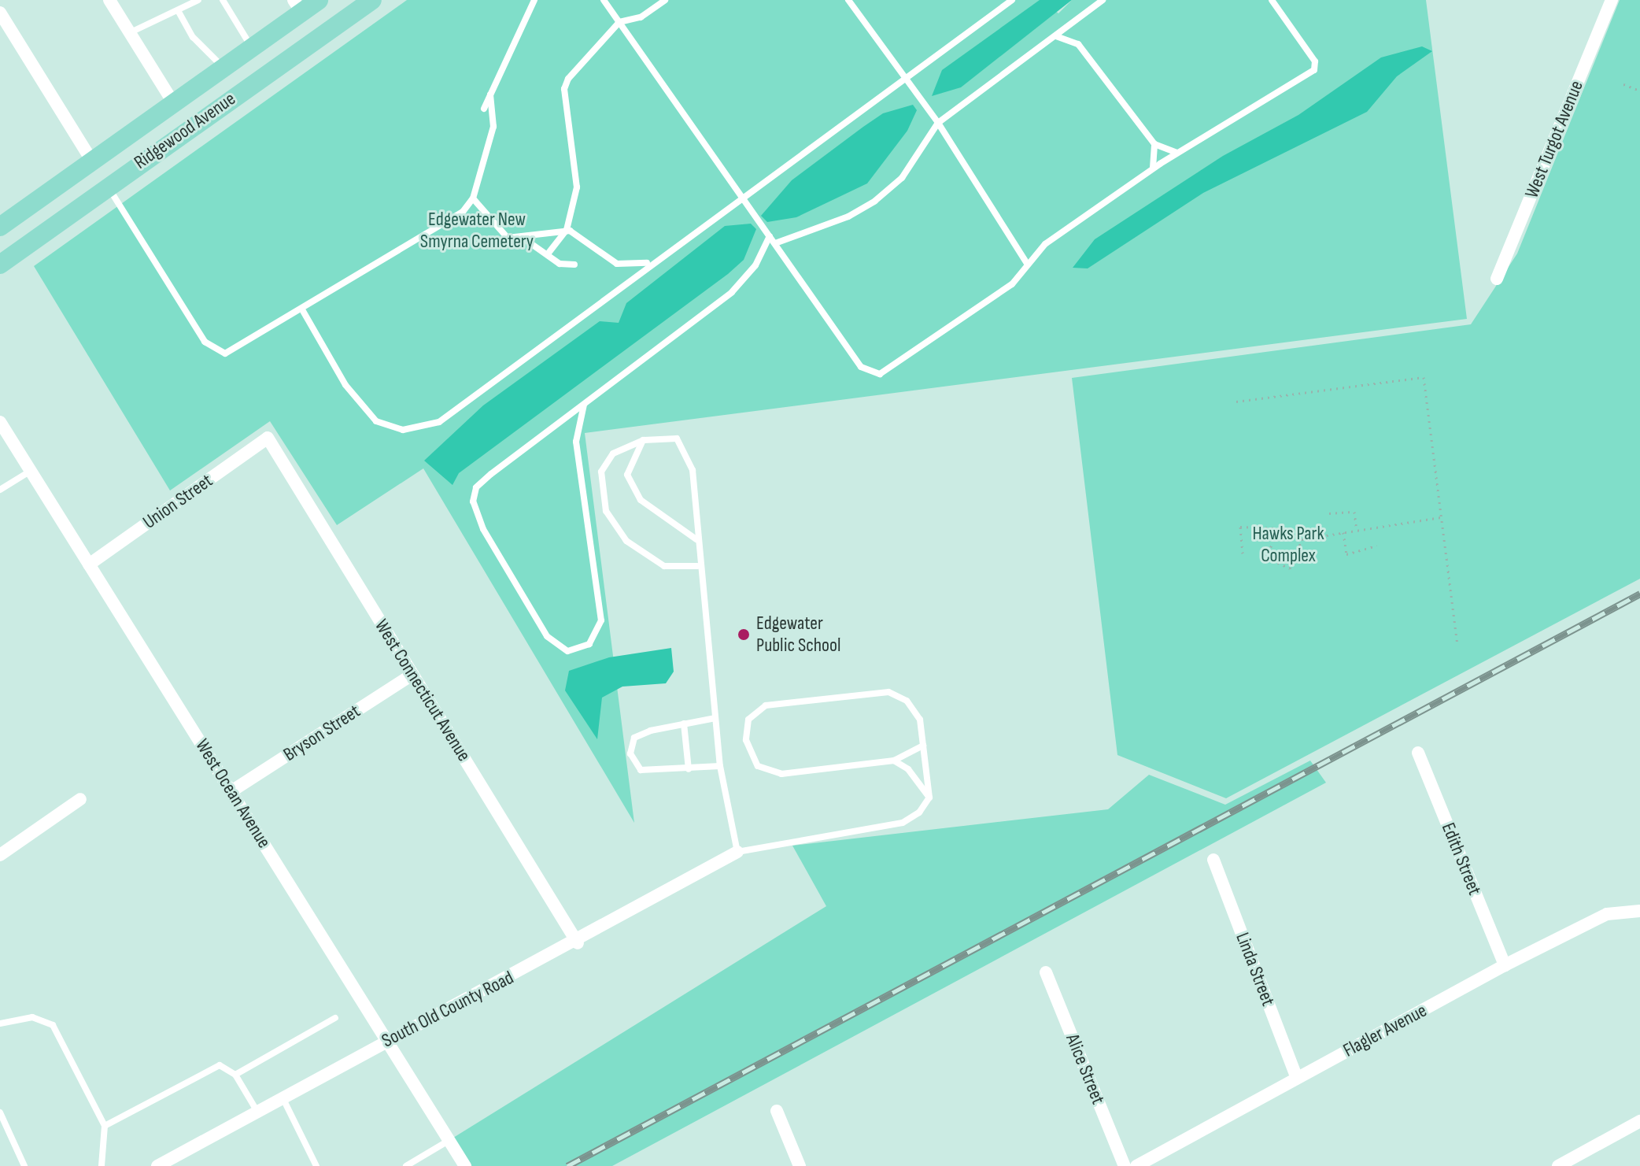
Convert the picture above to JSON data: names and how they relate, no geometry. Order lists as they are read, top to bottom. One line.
{"streets":{"main road":["Ridgewood Avenue"],"street":["West Turgot Avenue","Union Street","West Connecticut Avenue","Bryson Street","West Ocean Avenue","Edith Street","Linda Street","South Old County Road","Flagler Avenue","Alice Street"]},"crossings":[["Union Street","West Connecticut Avenue"],["Union Street","West Ocean Avenue"],["West Connecticut Avenue","Bryson Street"],["West Connecticut Avenue","South Old County Road"],["Bryson Street","West Ocean Avenue"],["West Ocean Avenue","South Old County Road"],["Edith Street","Flagler Avenue"],["Linda Street","Flagler Avenue"]],"parks":["Edgewater New Smyrna Cemetery","Hawks Park Complex"],"places":["Edgewater Public School"]}
